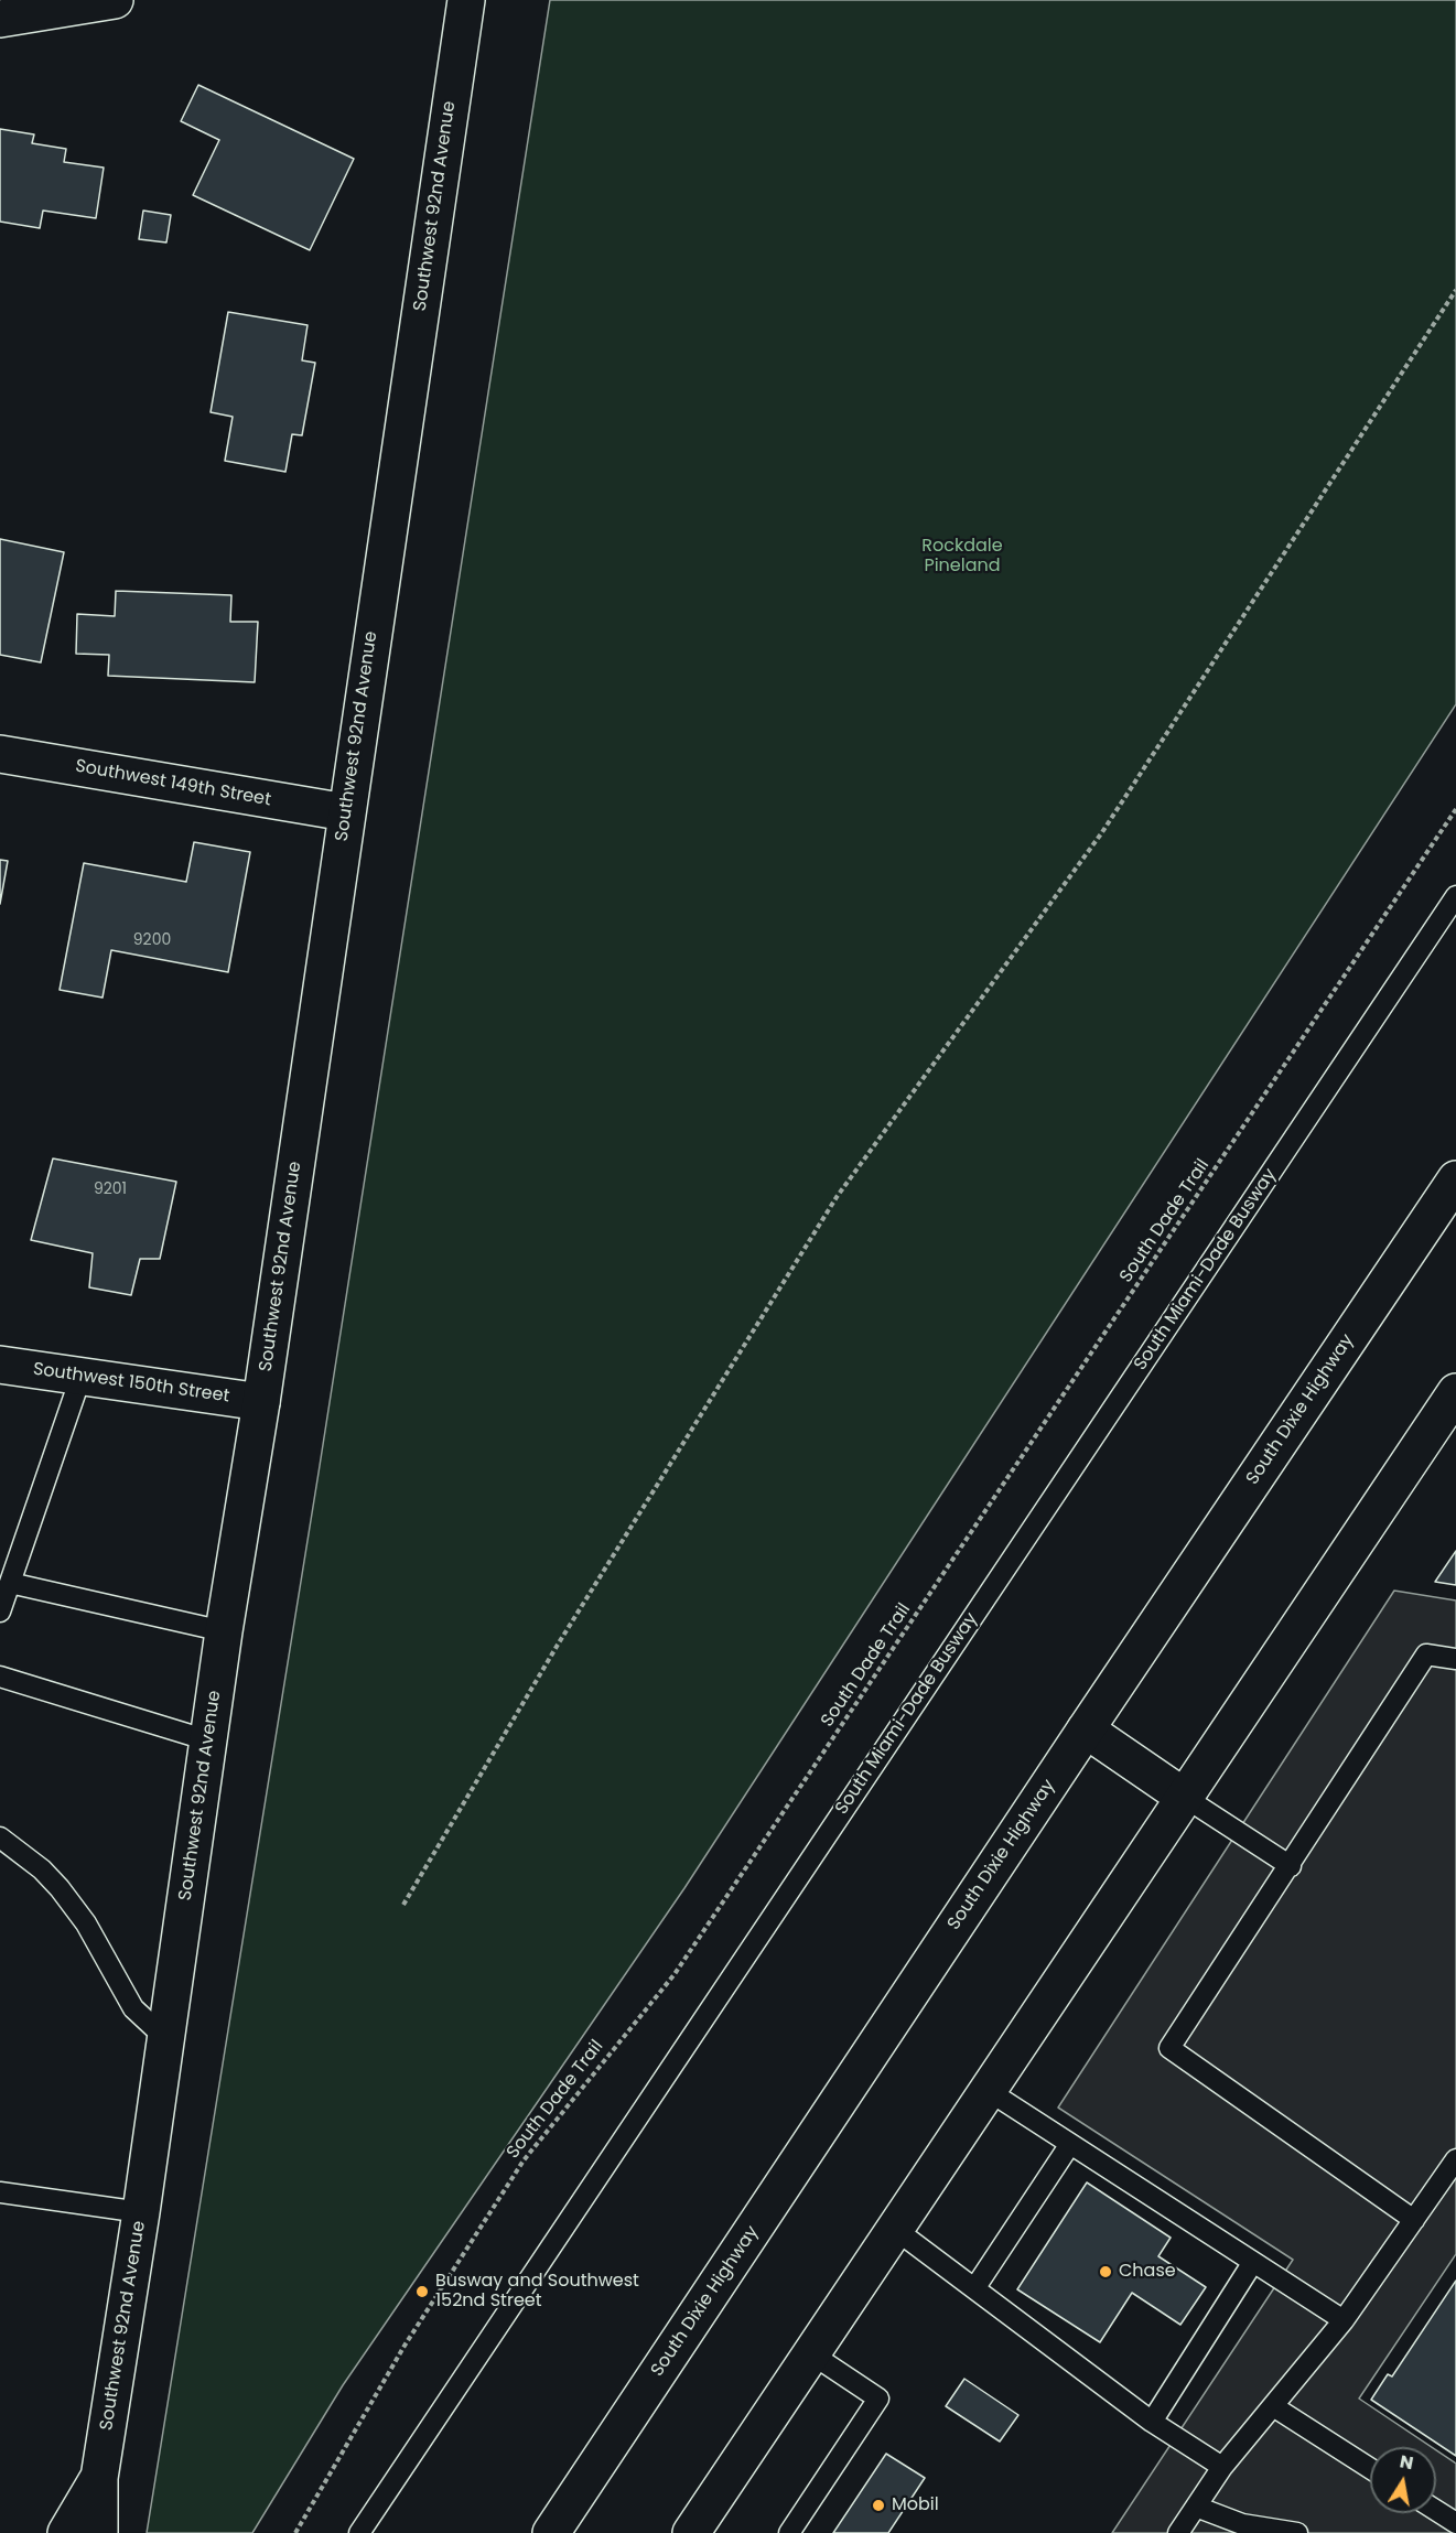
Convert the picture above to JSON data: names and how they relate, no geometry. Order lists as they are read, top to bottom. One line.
{"streets":{"main road":["Southwest 92nd Avenue","Southwest 149th Street","Southwest 150th Street","South Dixie Highway"],"lane":["South Miami-Dade Busway"],"path":["South Dade Trail"]},"crossings":[["Southwest 92nd Avenue","Southwest 149th Street"],["Southwest 92nd Avenue","Southwest 150th Street"]],"parks":["Rockdale Pineland"],"places":["Chase","Busway and Southwest 152nd Street","Mobil"],"house_numbers":["9200","9201"],"north":"top"}
